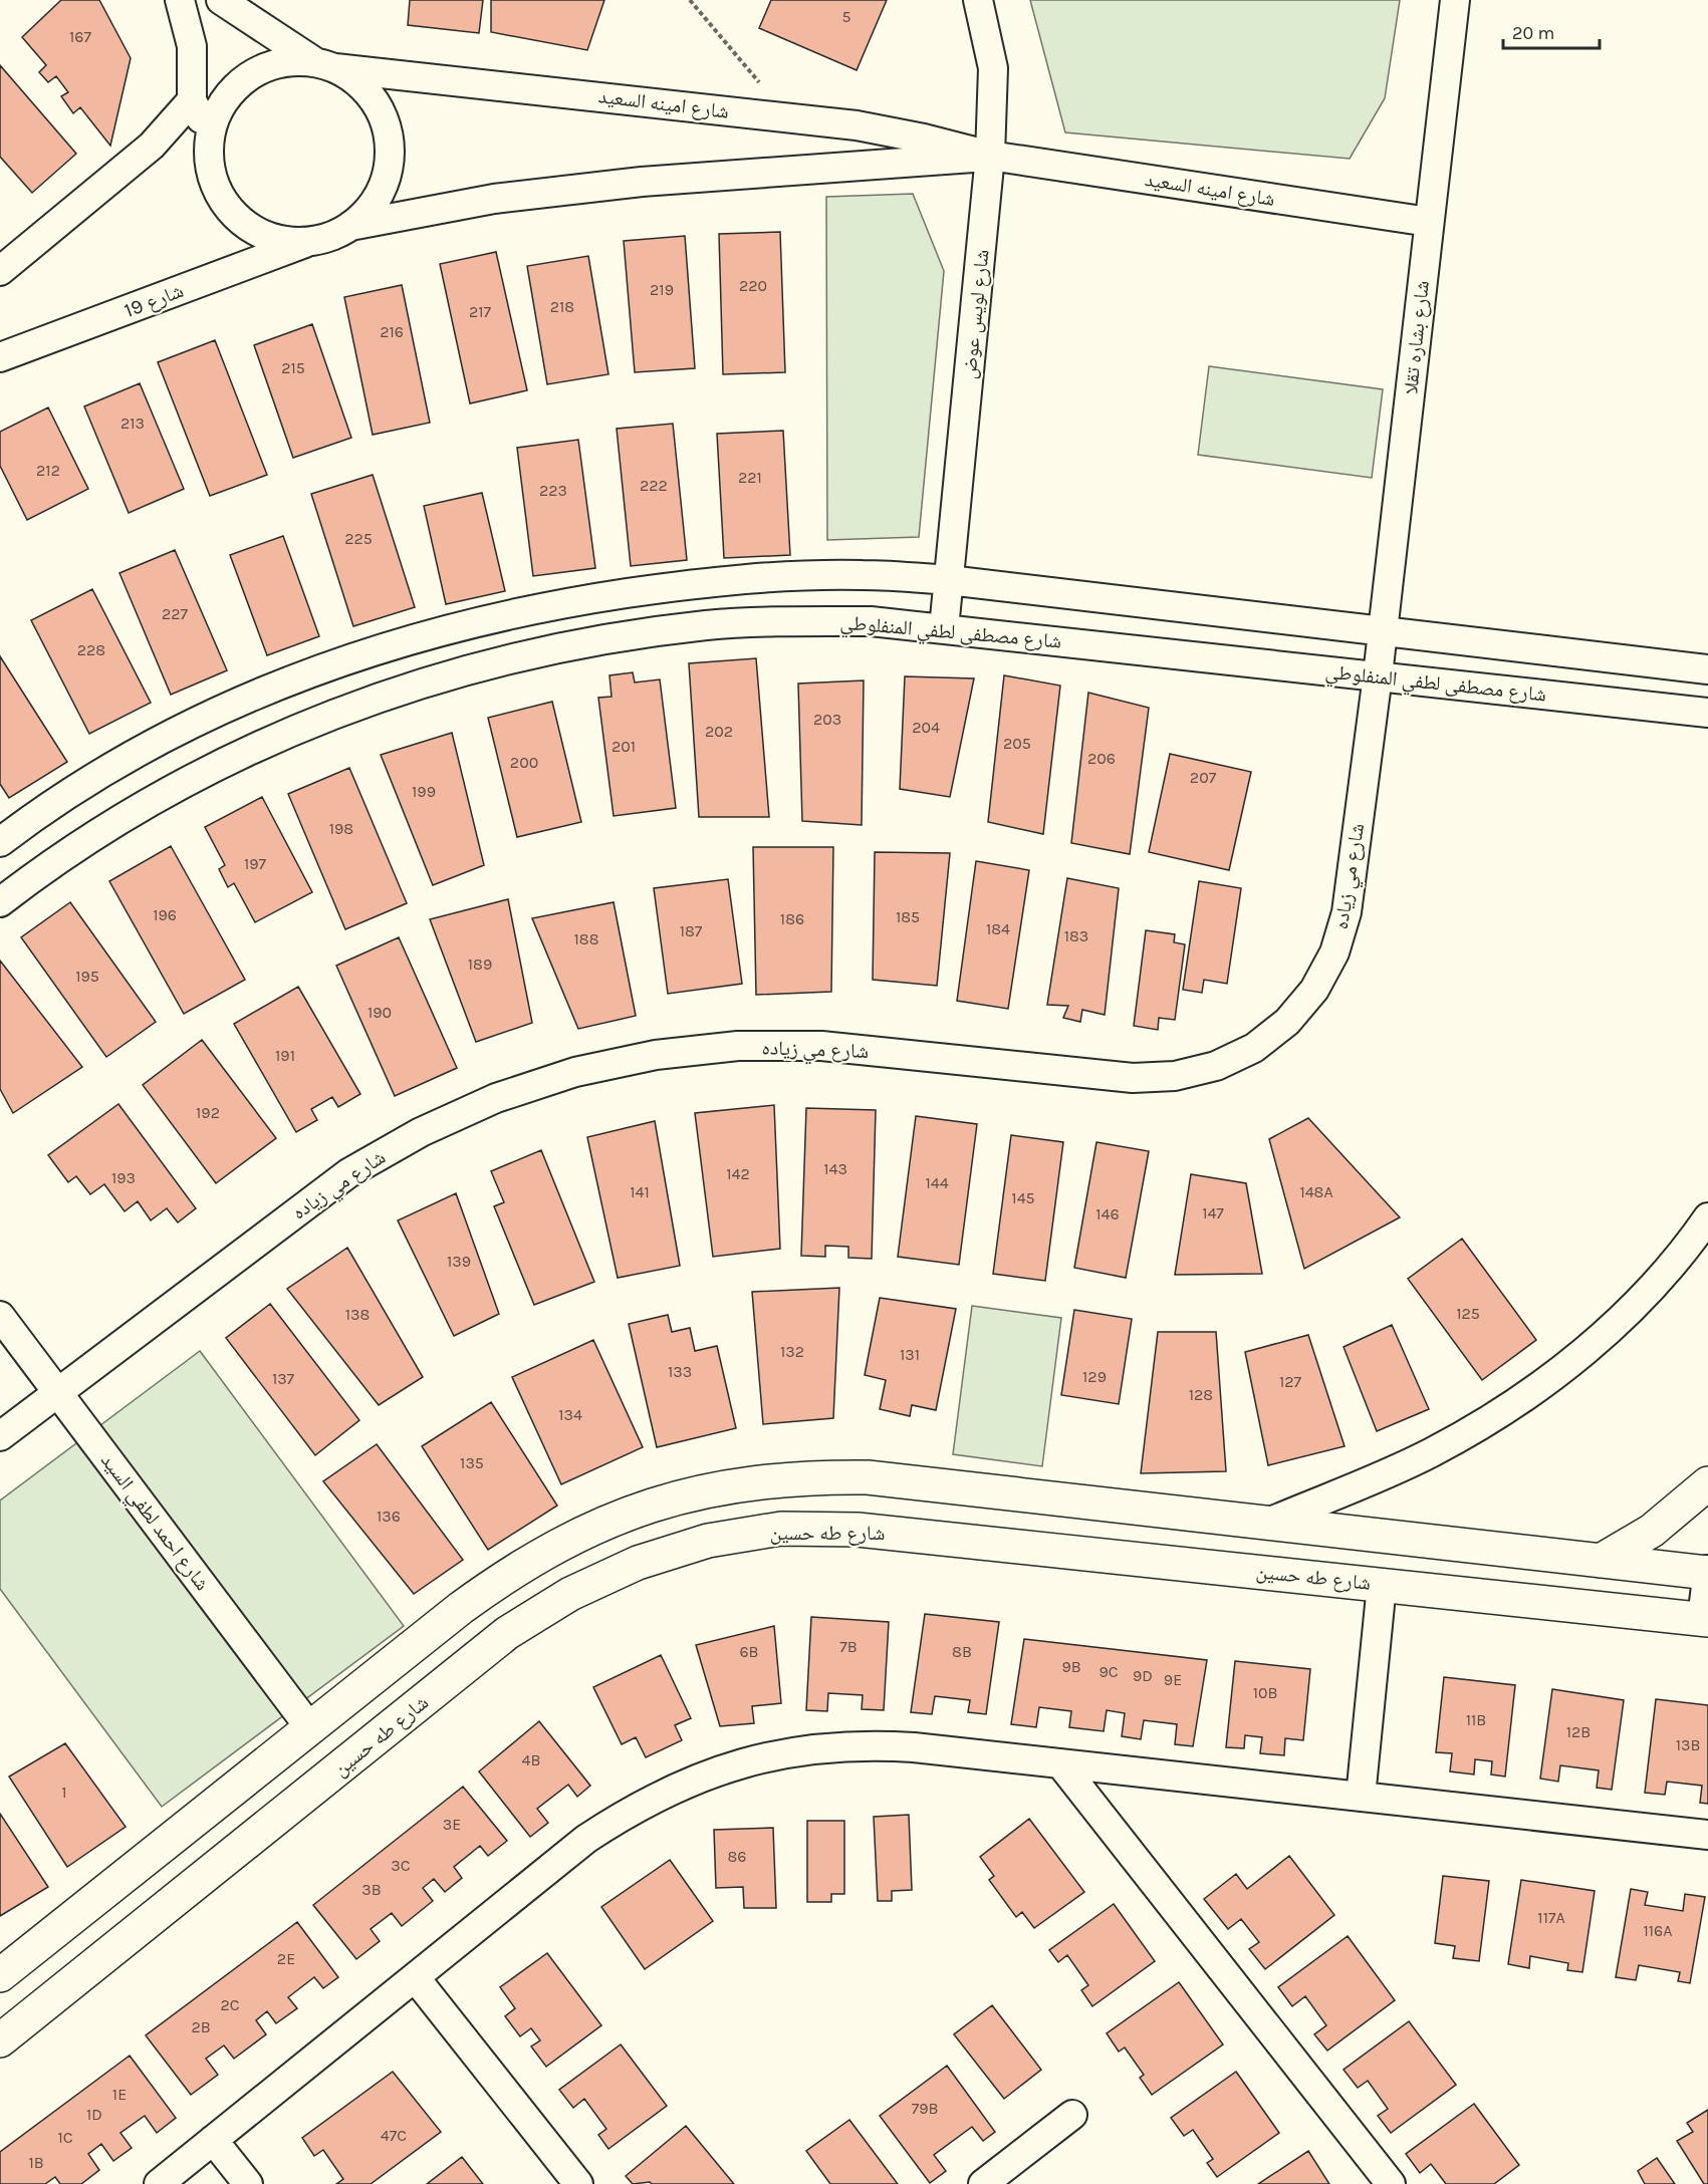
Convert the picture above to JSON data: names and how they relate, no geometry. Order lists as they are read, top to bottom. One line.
{"streets":{"street":["شارع امينه السعيد","شارع 19","شارع لويس عوض","شارع بشاره تقلا","شارع مصطفى لطفي المنفلوطي","شارع مي زياده","شارع احمد لطفي السيد","شارع طه حسين"]},"crossings":[["شارع امينه السعيد","شارع 19"],["شارع امينه السعيد","شارع لويس عوض"],["شارع امينه السعيد","شارع بشاره تقلا"],["شارع لويس عوض","شارع مصطفى لطفي المنفلوطي"],["شارع بشاره تقلا","شارع مصطفى لطفي المنفلوطي"],["شارع بشاره تقلا","شارع مي زياده"],["شارع مصطفى لطفي المنفلوطي","شارع مي زياده"],["شارع مي زياده","شارع احمد لطفي السيد"]],"house_numbers":["5","167","220","219","218","217","216","215","213","212","221","222","223","225","227","228","203","204","202","205","201","206","200","207","199","198","197","196","185","186","184","187","183","188","189","195","190","191","192","143","142","193","144","141","148A","145","147","146","139","125","138","132","131","133","129","137","127","128","134","135","136","7B","6B","8B","9B","9C","9D","9E","10B","11B","12B","13B","4B","1","3E","86","3C","3B","117A","116A","2E","2C","2B","1E","79B","1D","47C","1C","1B"],"scale_bar":"20 m"}
